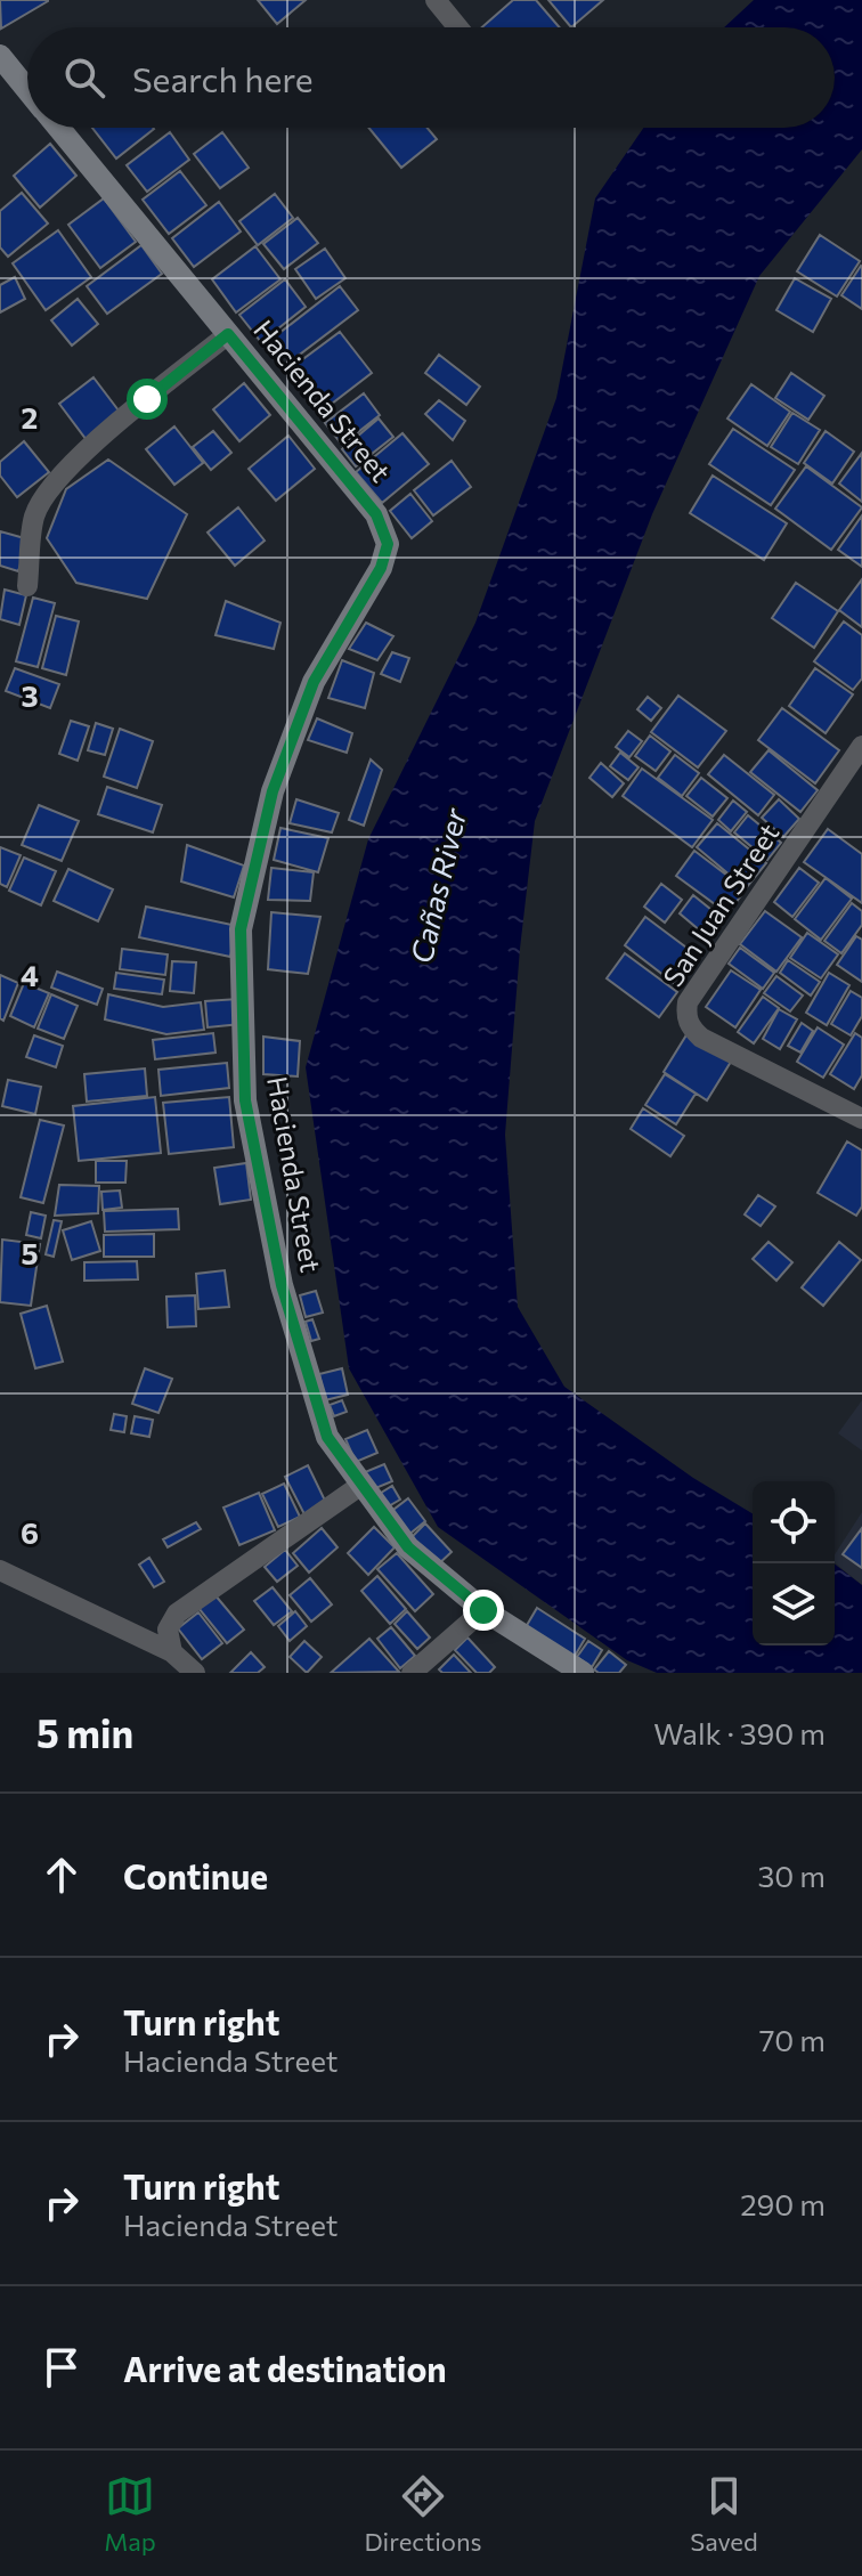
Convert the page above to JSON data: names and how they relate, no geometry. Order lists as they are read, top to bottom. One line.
{"streets":{"street":["Hacienda Street","San Juan Street"]},"water":["Cañas River"],"page":{"search":"Search here","heading":["5 min","Walk · 390 m"],"list":[["Continue","30 m"],["Turn right","Hacienda Street","70 m"],["Turn right","Hacienda Street","290 m"],"Arrive at destination"],"nav":["Map","Directions","Saved"]},"grid":{"rows":["2","3","4","5","6"]}}
